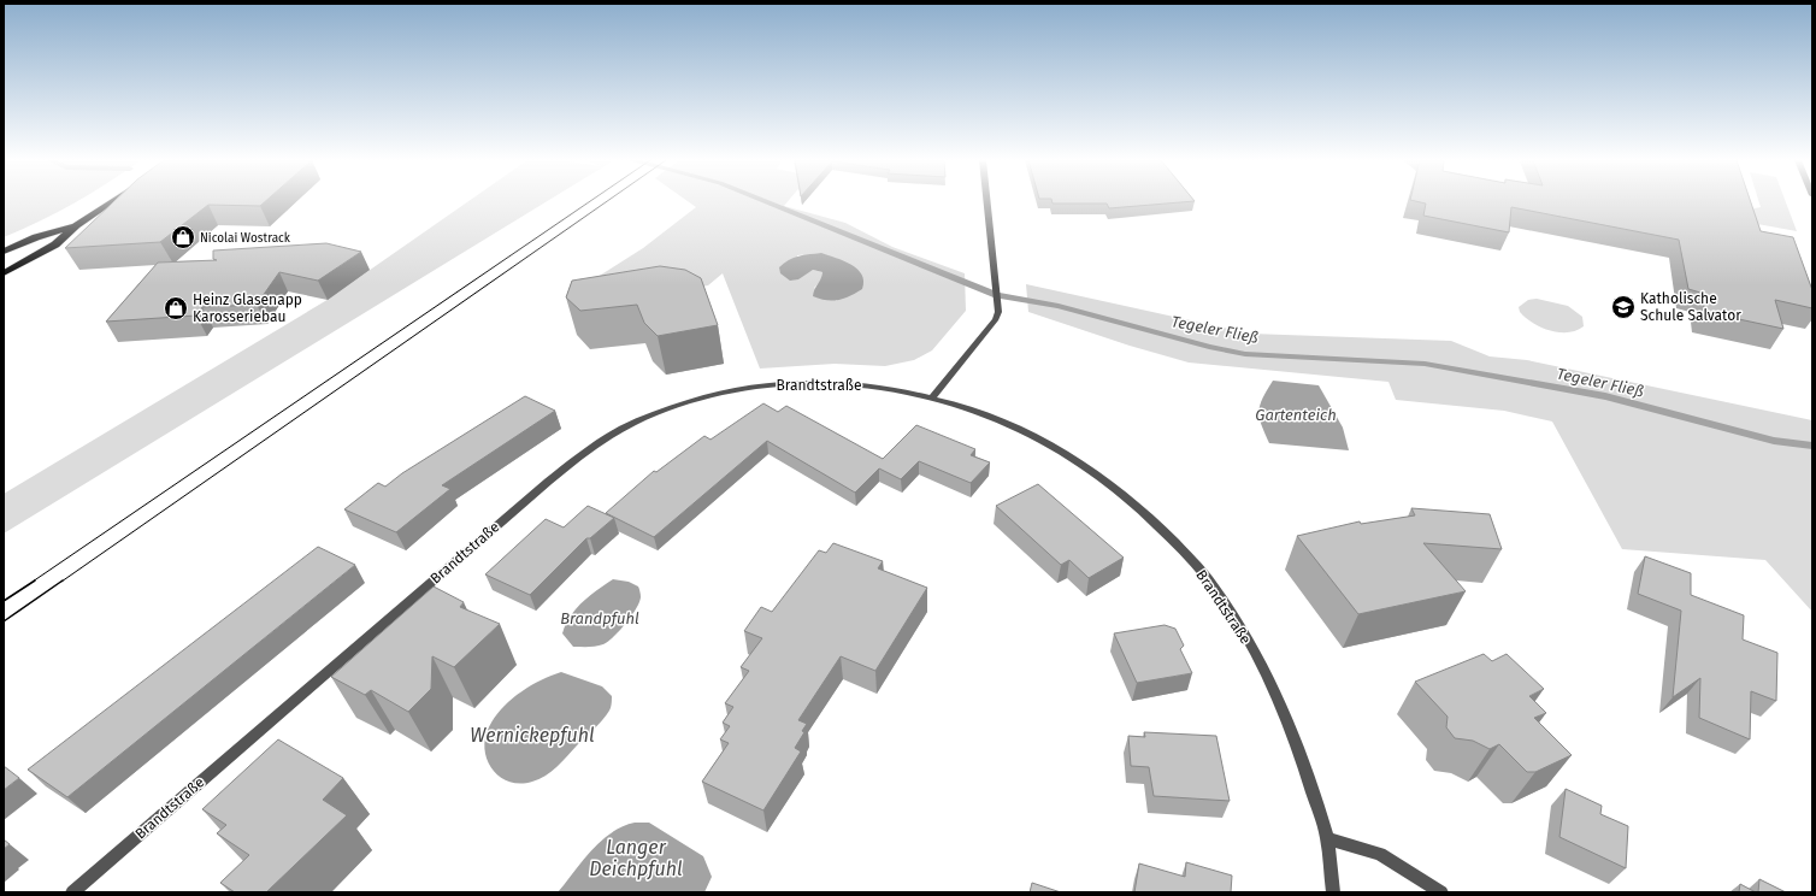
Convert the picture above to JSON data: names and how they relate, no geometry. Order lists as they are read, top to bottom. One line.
{"streets":{"street":["Brandtstraße"]},"water":["Tegeler Fließ","Gartenteich","Brandpfuhl","Wernickepfuhl","Langer Deichpfuhl"],"places":{"shop":["Nicolai Wostrack","Heinz Glasenapp Karosseriebau"],"school or university":["Katholische Schule Salvator"]}}
